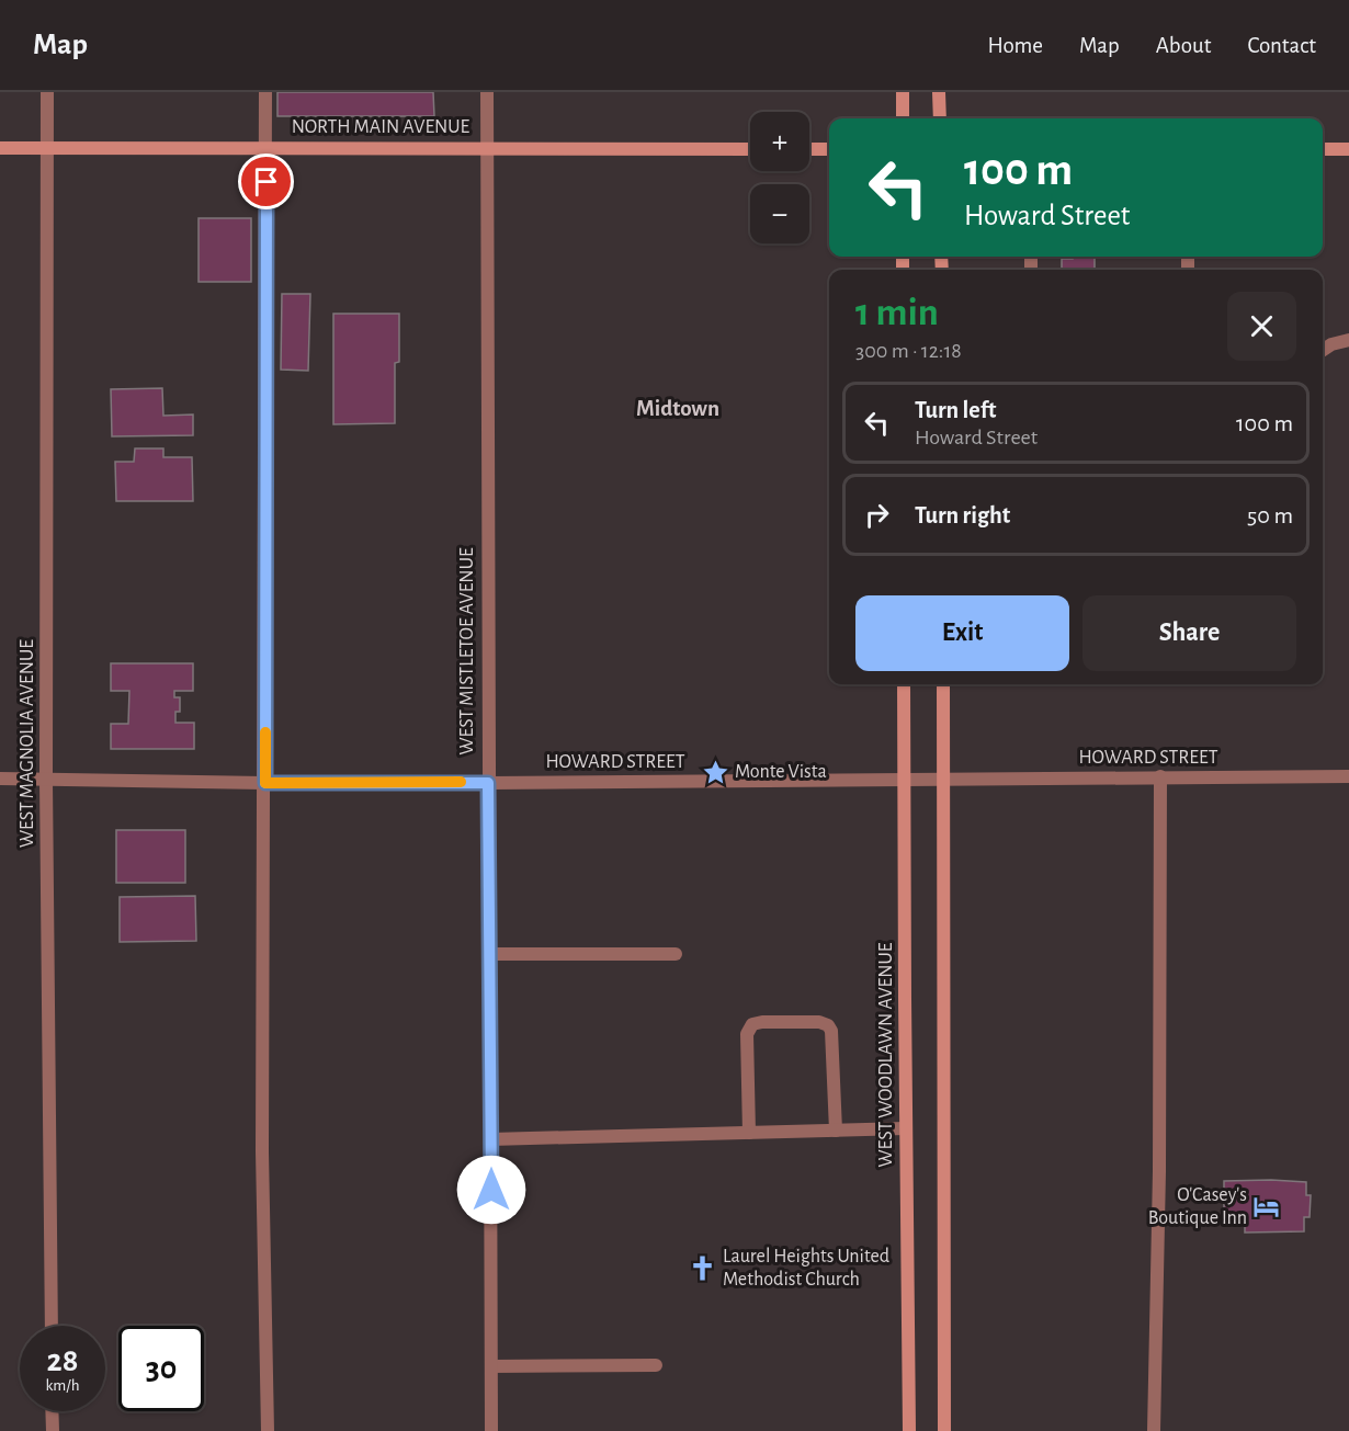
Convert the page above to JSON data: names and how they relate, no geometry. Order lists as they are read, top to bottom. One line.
{"streets":{"street":["NORTH MAIN AVENUE","WEST MISTLETOE AVENUE","WEST MAGNOLIA AVENUE","HOWARD STREET","WEST WOODLAWN AVENUE"]},"crossings":[["NORTH MAIN AVENUE","WEST MISTLETOE AVENUE"],["NORTH MAIN AVENUE","WEST MAGNOLIA AVENUE"],["WEST MISTLETOE AVENUE","HOWARD STREET"],["WEST MAGNOLIA AVENUE","HOWARD STREET"],["HOWARD STREET","WEST WOODLAWN AVENUE"]],"districts":["Midtown"],"places":{"place":["Monte Vista"],"hotel":["O'Casey's Boutique Inn"],"church":["Laurel Heights United Methodist Church"]},"page":{"header":"Map","nav":["Home","Map","About","Contact"],"map_buttons":["+","−"],"turn":["100 m","Howard Street"],"heading":["1 min","300 m · 12:18"],"list":[{"name":"Turn left","note":"Howard Street","value":"100 m"},{"name":"Turn right","value":"50 m"}],"buttons":["Exit","Share"],"speed":"28 km/h","limit":"30"}}
